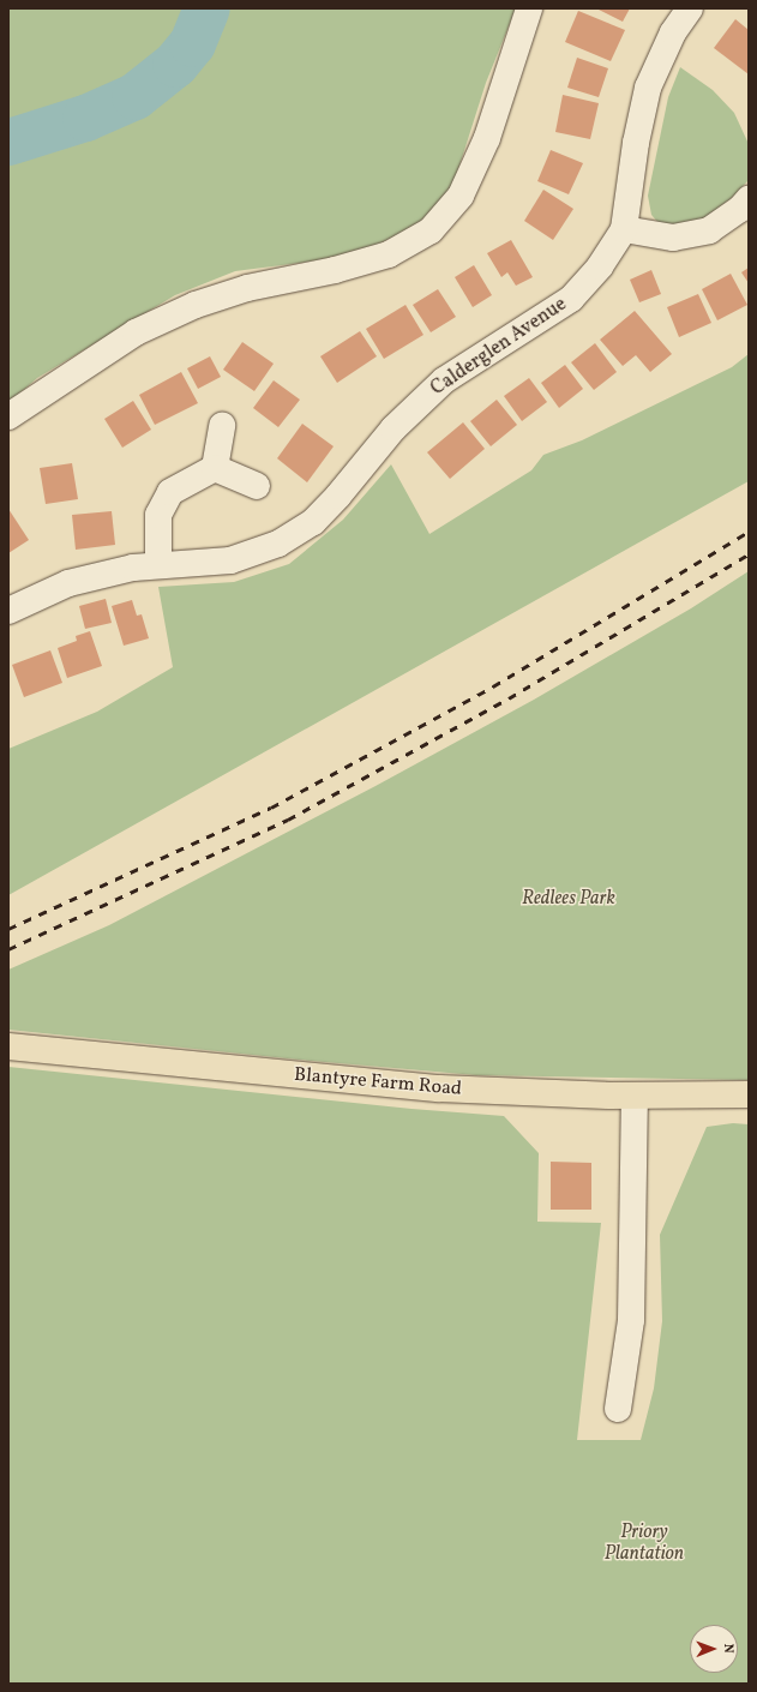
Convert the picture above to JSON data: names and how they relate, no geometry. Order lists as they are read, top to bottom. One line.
{"streets":{"main road":["Blantyre Farm Road"],"street":["Calderglen Avenue"]},"parks":["Redlees Park","Priory Plantation"],"north":"right"}
